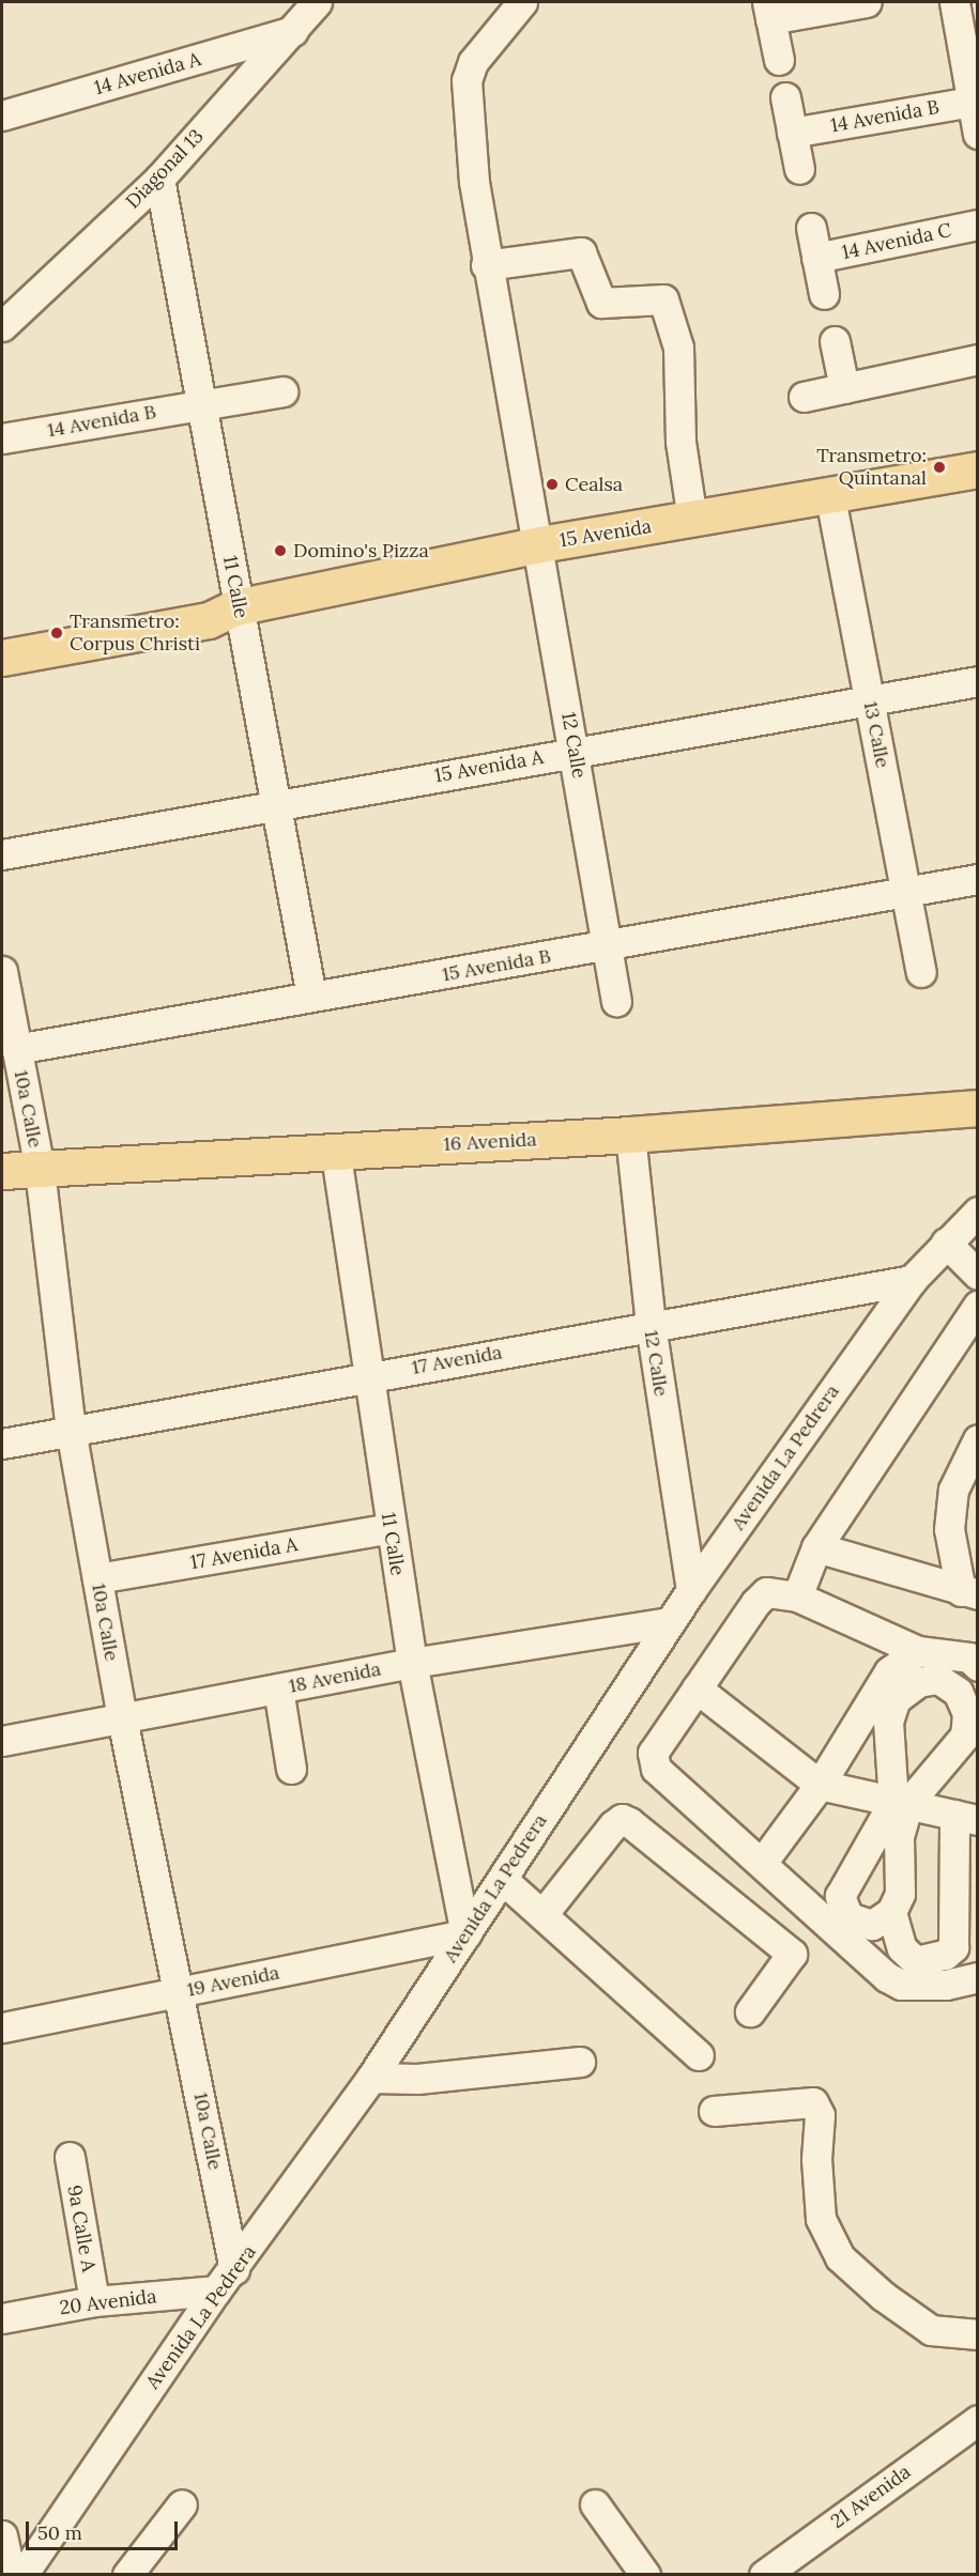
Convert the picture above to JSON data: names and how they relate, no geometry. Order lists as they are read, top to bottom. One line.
{"streets":{"main road":["15 Avenida","16 Avenida"],"street":["14 Avenida A","14 Avenida B","Diagonal 13","14 Avenida C","11 Calle","13 Calle","12 Calle","15 Avenida A","15 Avenida B","10a Calle","17 Avenida","Avenida La Pedrera","17 Avenida A","18 Avenida","19 Avenida","9a Calle A","20 Avenida","21 Avenida"]},"crossings":[["14 Avenida A","Diagonal 13"],["14 Avenida B","11 Calle"],["Diagonal 13","11 Calle"],["15 Avenida","11 Calle"],["15 Avenida","13 Calle"],["15 Avenida","12 Calle"],["11 Calle","15 Avenida A"],["11 Calle","15 Avenida B"],["11 Calle","16 Avenida"],["11 Calle","17 Avenida"],["11 Calle","Avenida La Pedrera"],["11 Calle","17 Avenida A"],["11 Calle","18 Avenida"],["11 Calle","19 Avenida"],["13 Calle","15 Avenida A"],["13 Calle","15 Avenida B"],["12 Calle","15 Avenida A"],["12 Calle","15 Avenida B"],["12 Calle","16 Avenida"],["12 Calle","17 Avenida"],["12 Calle","Avenida La Pedrera"],["15 Avenida B","10a Calle"],["10a Calle","16 Avenida"],["10a Calle","17 Avenida"],["10a Calle","Avenida La Pedrera"],["10a Calle","17 Avenida A"],["10a Calle","18 Avenida"],["10a Calle","19 Avenida"],["10a Calle","20 Avenida"],["17 Avenida","Avenida La Pedrera"],["Avenida La Pedrera","18 Avenida"],["Avenida La Pedrera","19 Avenida"],["Avenida La Pedrera","20 Avenida"],["9a Calle A","20 Avenida"]],"places":["Transmetro: Quintanal","Cealsa","Domino's Pizza","Transmetro: Corpus Christi"],"scale_bar":"50 m"}
